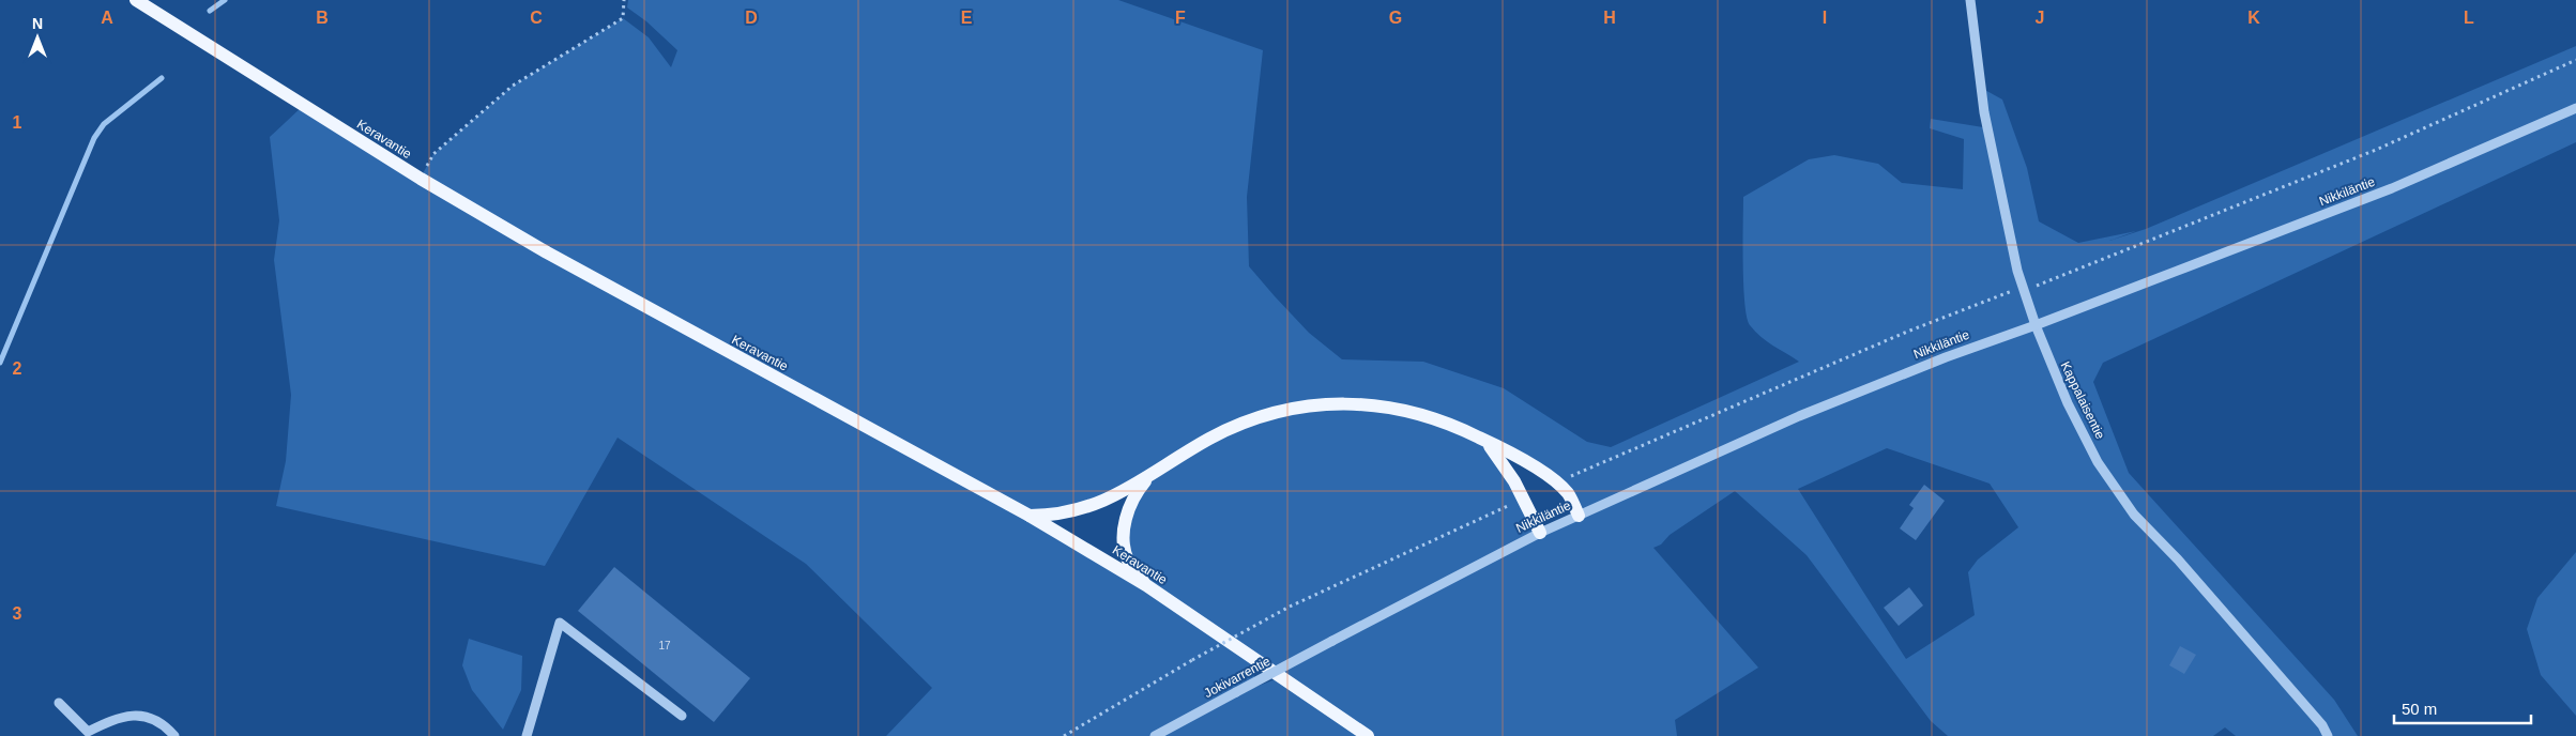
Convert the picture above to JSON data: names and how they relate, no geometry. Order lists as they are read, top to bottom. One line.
{"streets":{"main road":["Keravantie"],"street":["Nikkiläntie","Kappalaisentie","Jokivarrentie"]},"crossings":[["Nikkiläntie","Kappalaisentie"],["Nikkiläntie","Jokivarrentie"]],"house_numbers":["17"],"scale_bar":"50 m","north":"top","grid":{"columns":["A","B","C","D","E","F","G","H","I","J","K","L"],"rows":["1","2","3"]}}
